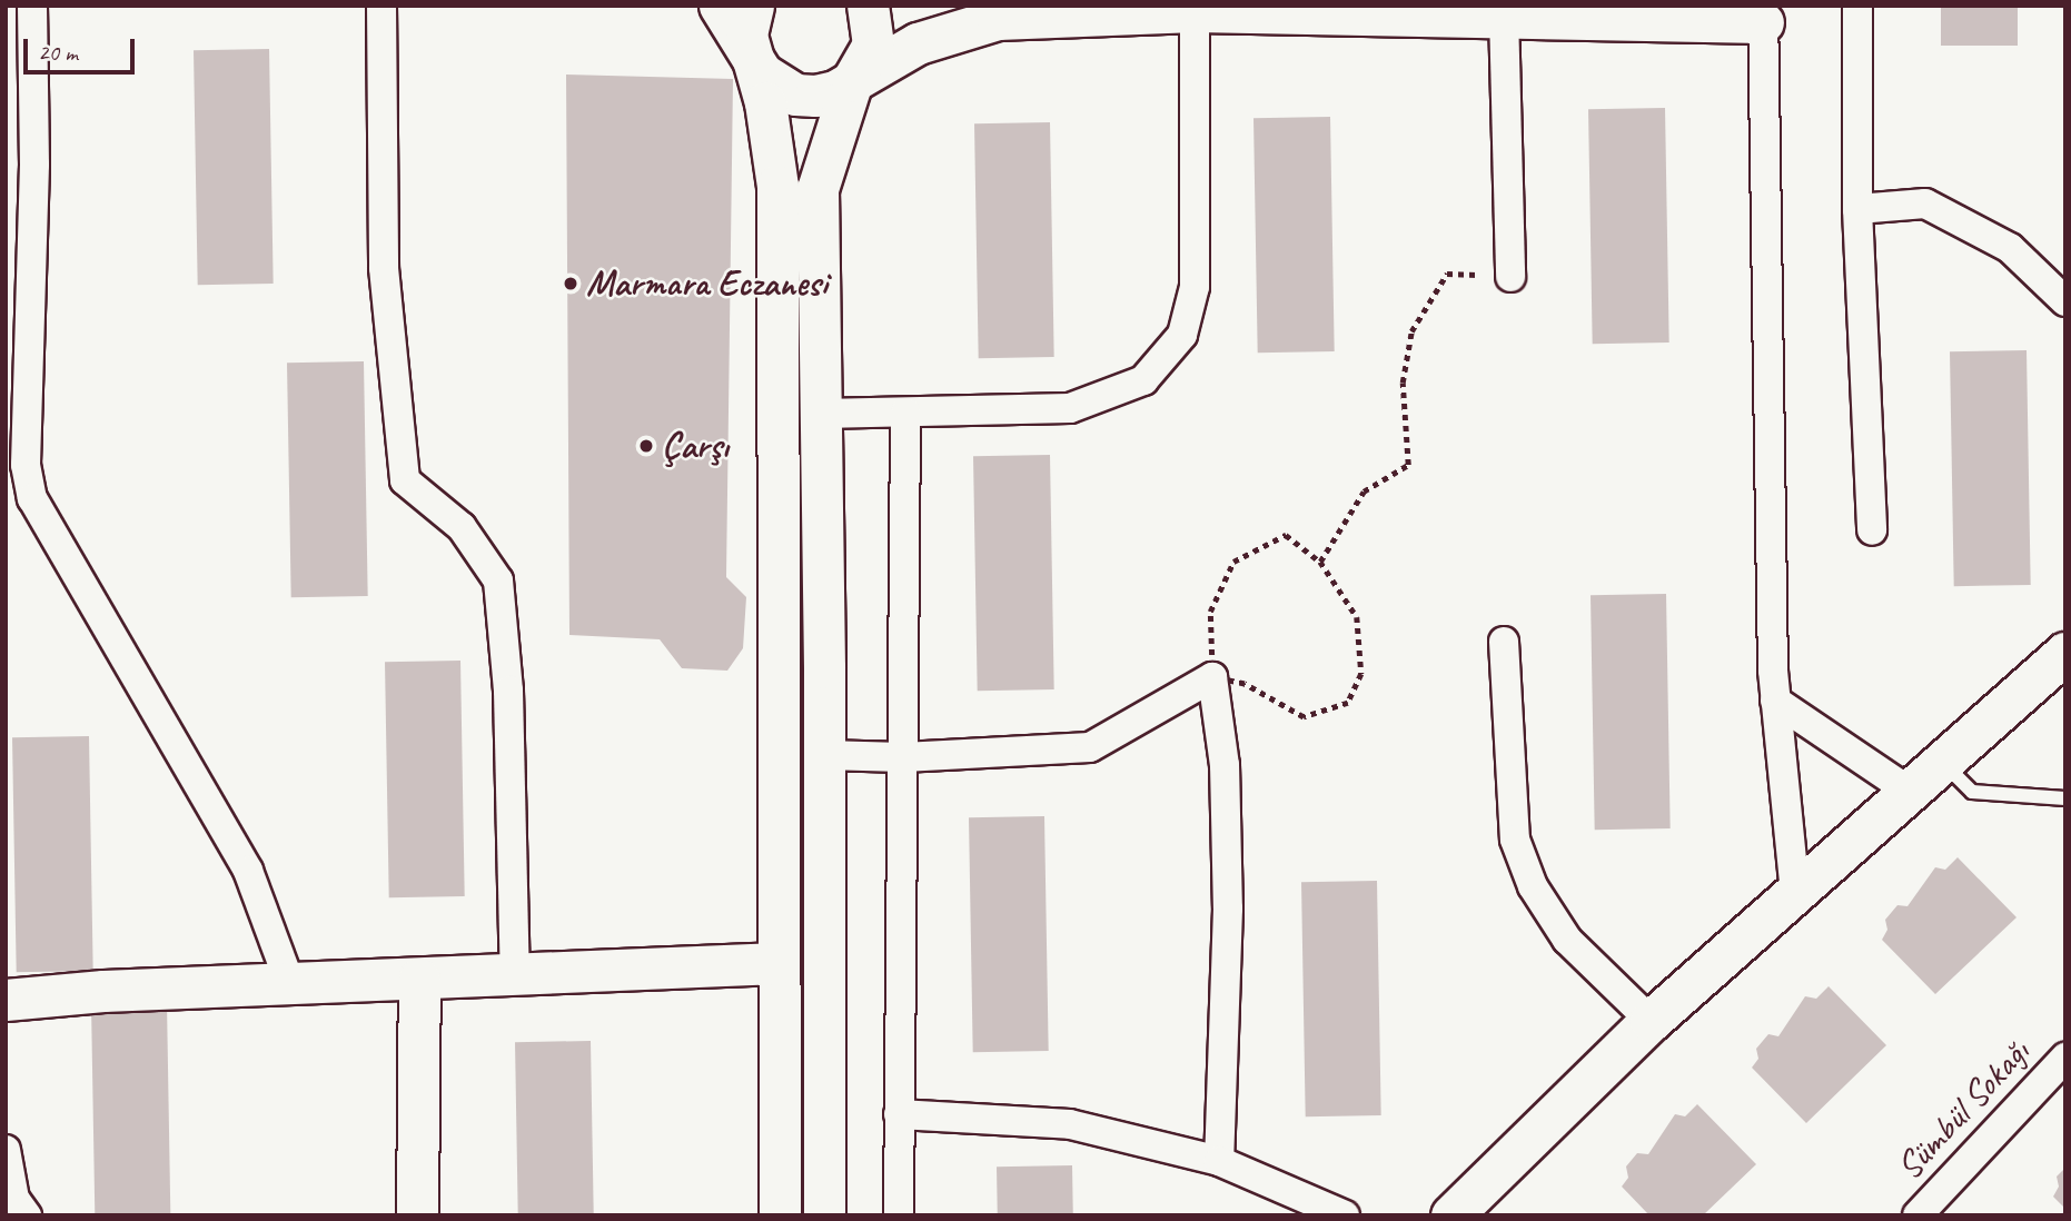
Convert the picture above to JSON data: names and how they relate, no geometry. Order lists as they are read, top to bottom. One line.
{"streets":{"street":["Sümbül Sokağı"]},"places":["Marmara Eczanesi","Çarşı"],"scale_bar":"20 m"}
